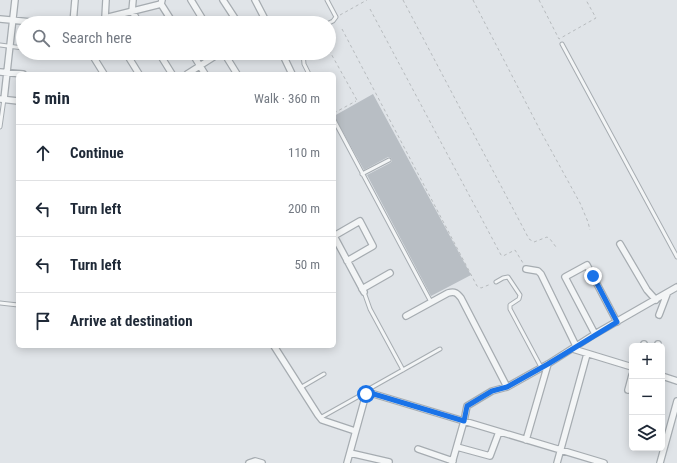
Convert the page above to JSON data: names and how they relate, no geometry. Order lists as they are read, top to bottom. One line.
{"page":{"search":"Search here","heading":["5 min","Walk · 360 m"],"list":[["Continue","110 m"],["Turn left","200 m"],["Turn left","50 m"],"Arrive at destination"],"map_buttons":["+","−"]}}
